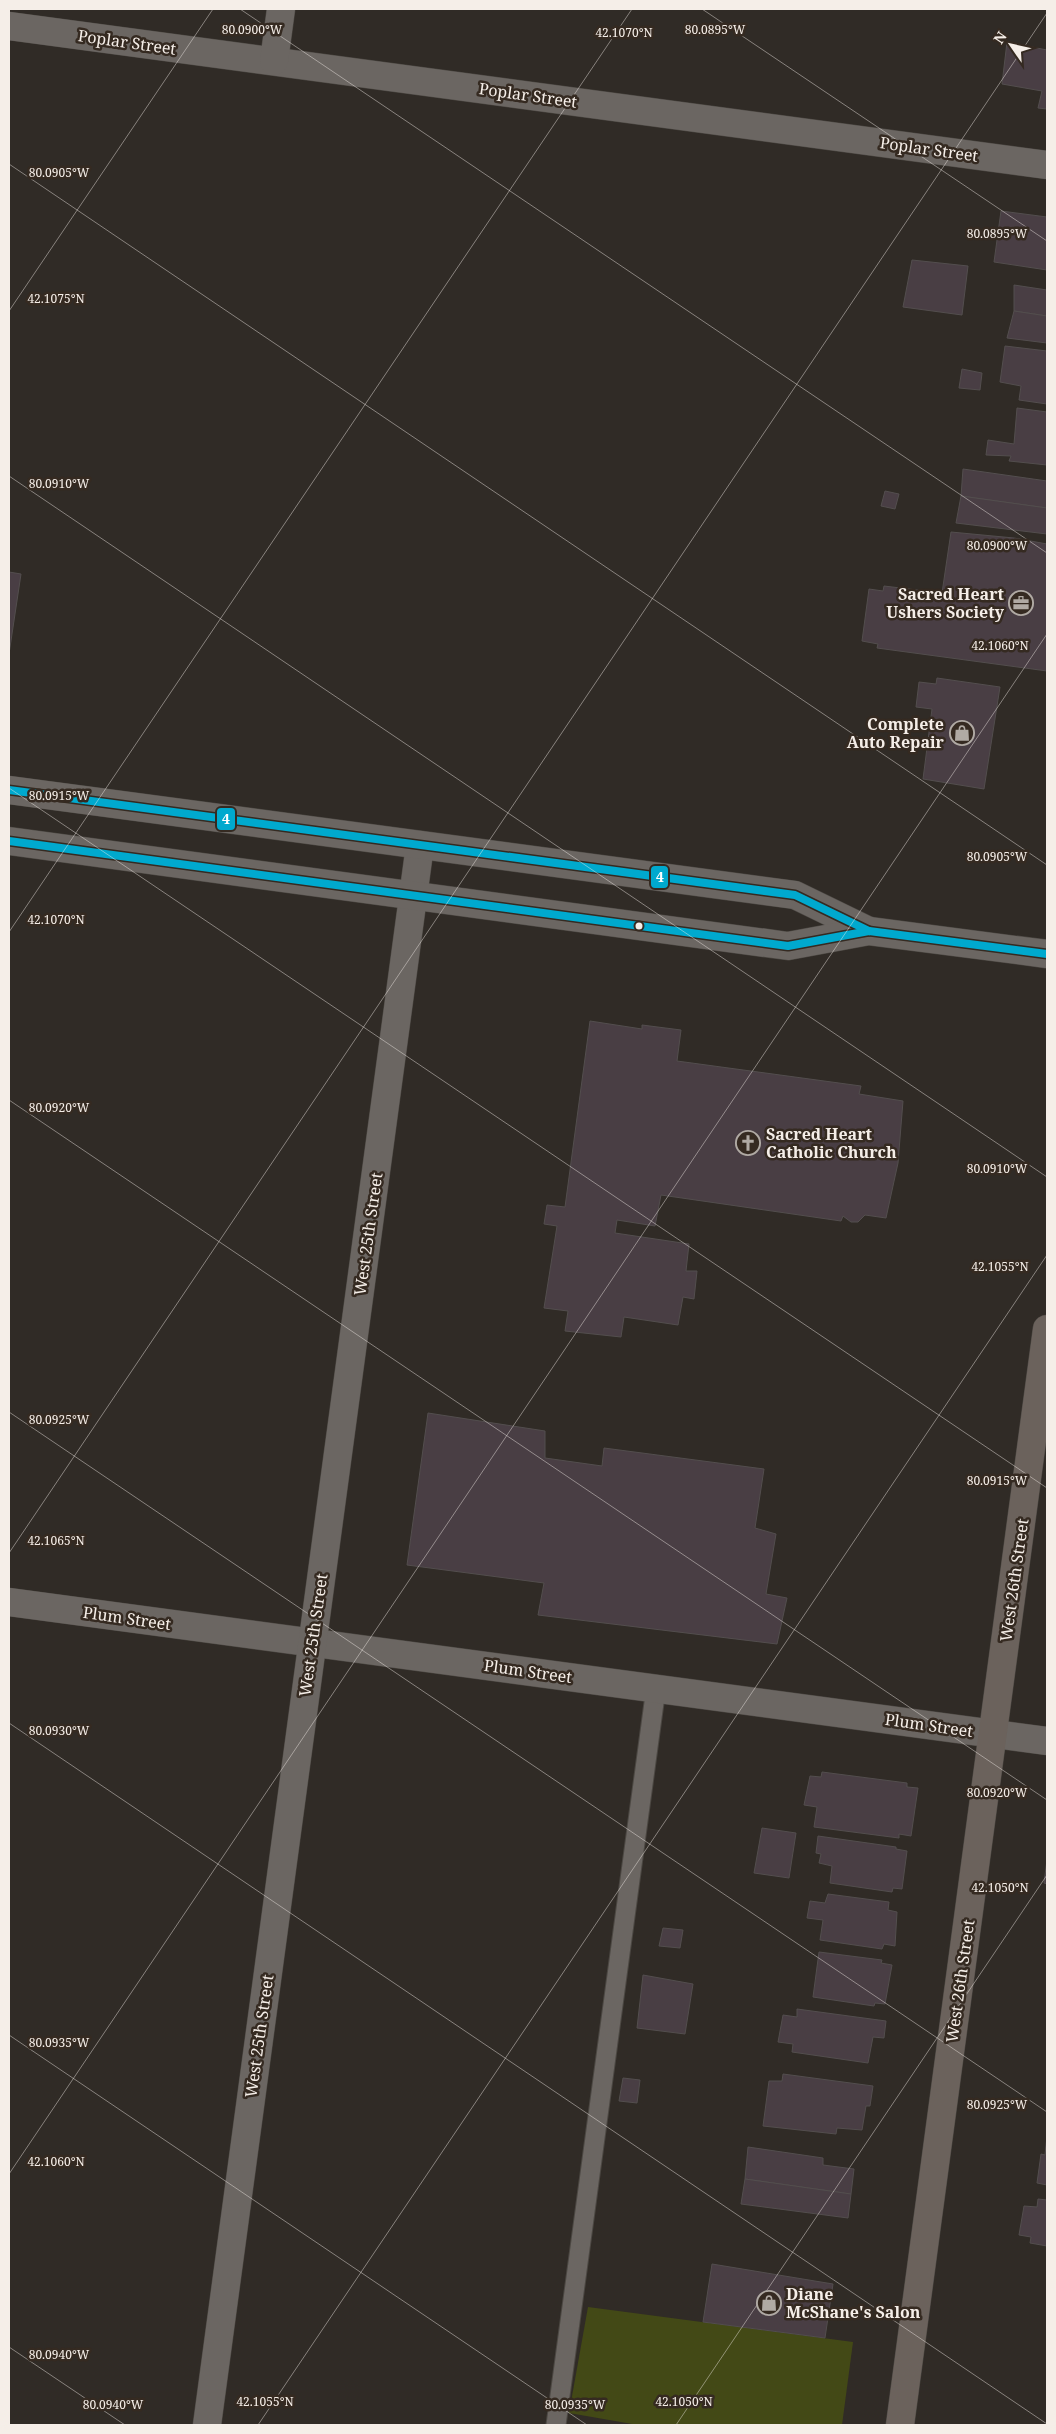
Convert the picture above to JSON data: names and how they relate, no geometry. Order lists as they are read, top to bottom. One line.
{"streets":{"main road":["West 26th Street"],"street":["Poplar Street","West 25th Street","Plum Street"]},"crossings":[["West 25th Street","Plum Street"],["West 26th Street","Plum Street"]],"places":{"office":["Sacred Heart Ushers Society"],"shop":["Complete Auto Repair","Diane McShane's Salon"],"church":["Sacred Heart Catholic Church"]},"lines":["transit line 4"],"north":"top left","coordinates":["80.0900°W","80.0895°W","42.1070°N","80.0905°W","42.1075°N","80.0910°W","42.1060°N","80.0915°W","80.0920°W","42.1055°N","80.0925°W","42.1065°N","80.0930°W","42.1050°N","80.0935°W","80.0940°W"]}
